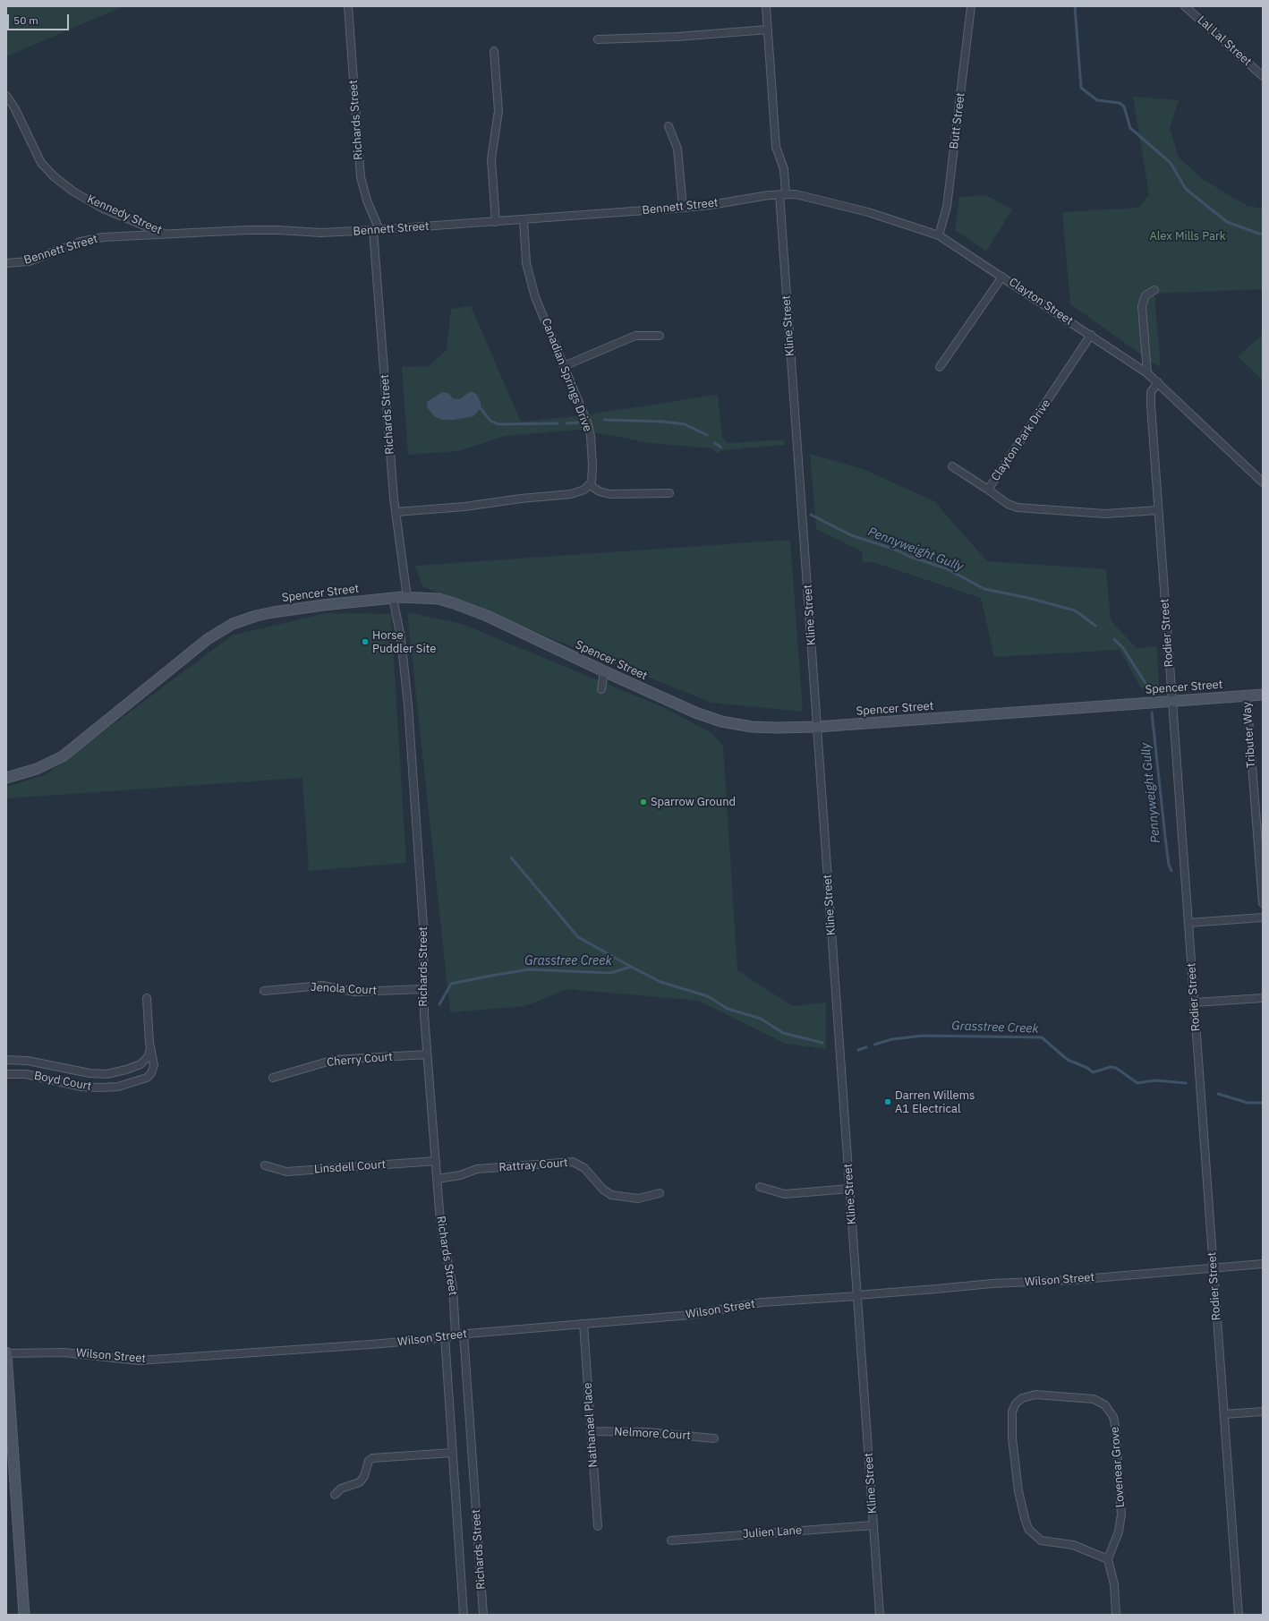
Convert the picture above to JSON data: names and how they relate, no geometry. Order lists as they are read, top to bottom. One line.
{"streets":{"street":["Lal Lal Street","Richards Street","Butt Street","Bennett Street","Kennedy Street","Clayton Street","Kline Street","Canadian Springs Drive","Clayton Park Drive","Spencer Street","Rodier Street","Tributer Way","Jenola Court","Cherry Court","Boyd Court","Rattray Court","Linsdell Court","Wilson Street","Nathanael Place","Nelmore Court","Lovenear Grove","Julien Lane"]},"crossings":[["Richards Street","Bennett Street"],["Richards Street","Spencer Street"],["Richards Street","Jenola Court"],["Richards Street","Cherry Court"],["Richards Street","Rattray Court"],["Richards Street","Linsdell Court"],["Richards Street","Wilson Street"],["Butt Street","Clayton Street"],["Bennett Street","Kennedy Street"],["Bennett Street","Clayton Street"],["Bennett Street","Kline Street"],["Bennett Street","Canadian Springs Drive"],["Clayton Street","Kline Street"],["Clayton Street","Clayton Park Drive"],["Clayton Street","Rodier Street"],["Kline Street","Spencer Street"],["Kline Street","Wilson Street"],["Kline Street","Julien Lane"],["Clayton Park Drive","Rodier Street"],["Spencer Street","Rodier Street"],["Spencer Street","Tributer Way"],["Rodier Street","Wilson Street"],["Wilson Street","Nathanael Place"],["Nathanael Place","Nelmore Court"]],"water":["Pennyweight Gully","Grasstree Creek"],"parks":["Alex Mills Park"],"places":["Horse Puddler Site","Sparrow Ground","Darren Willems A1 Electrical"],"scale_bar":"50 m"}
